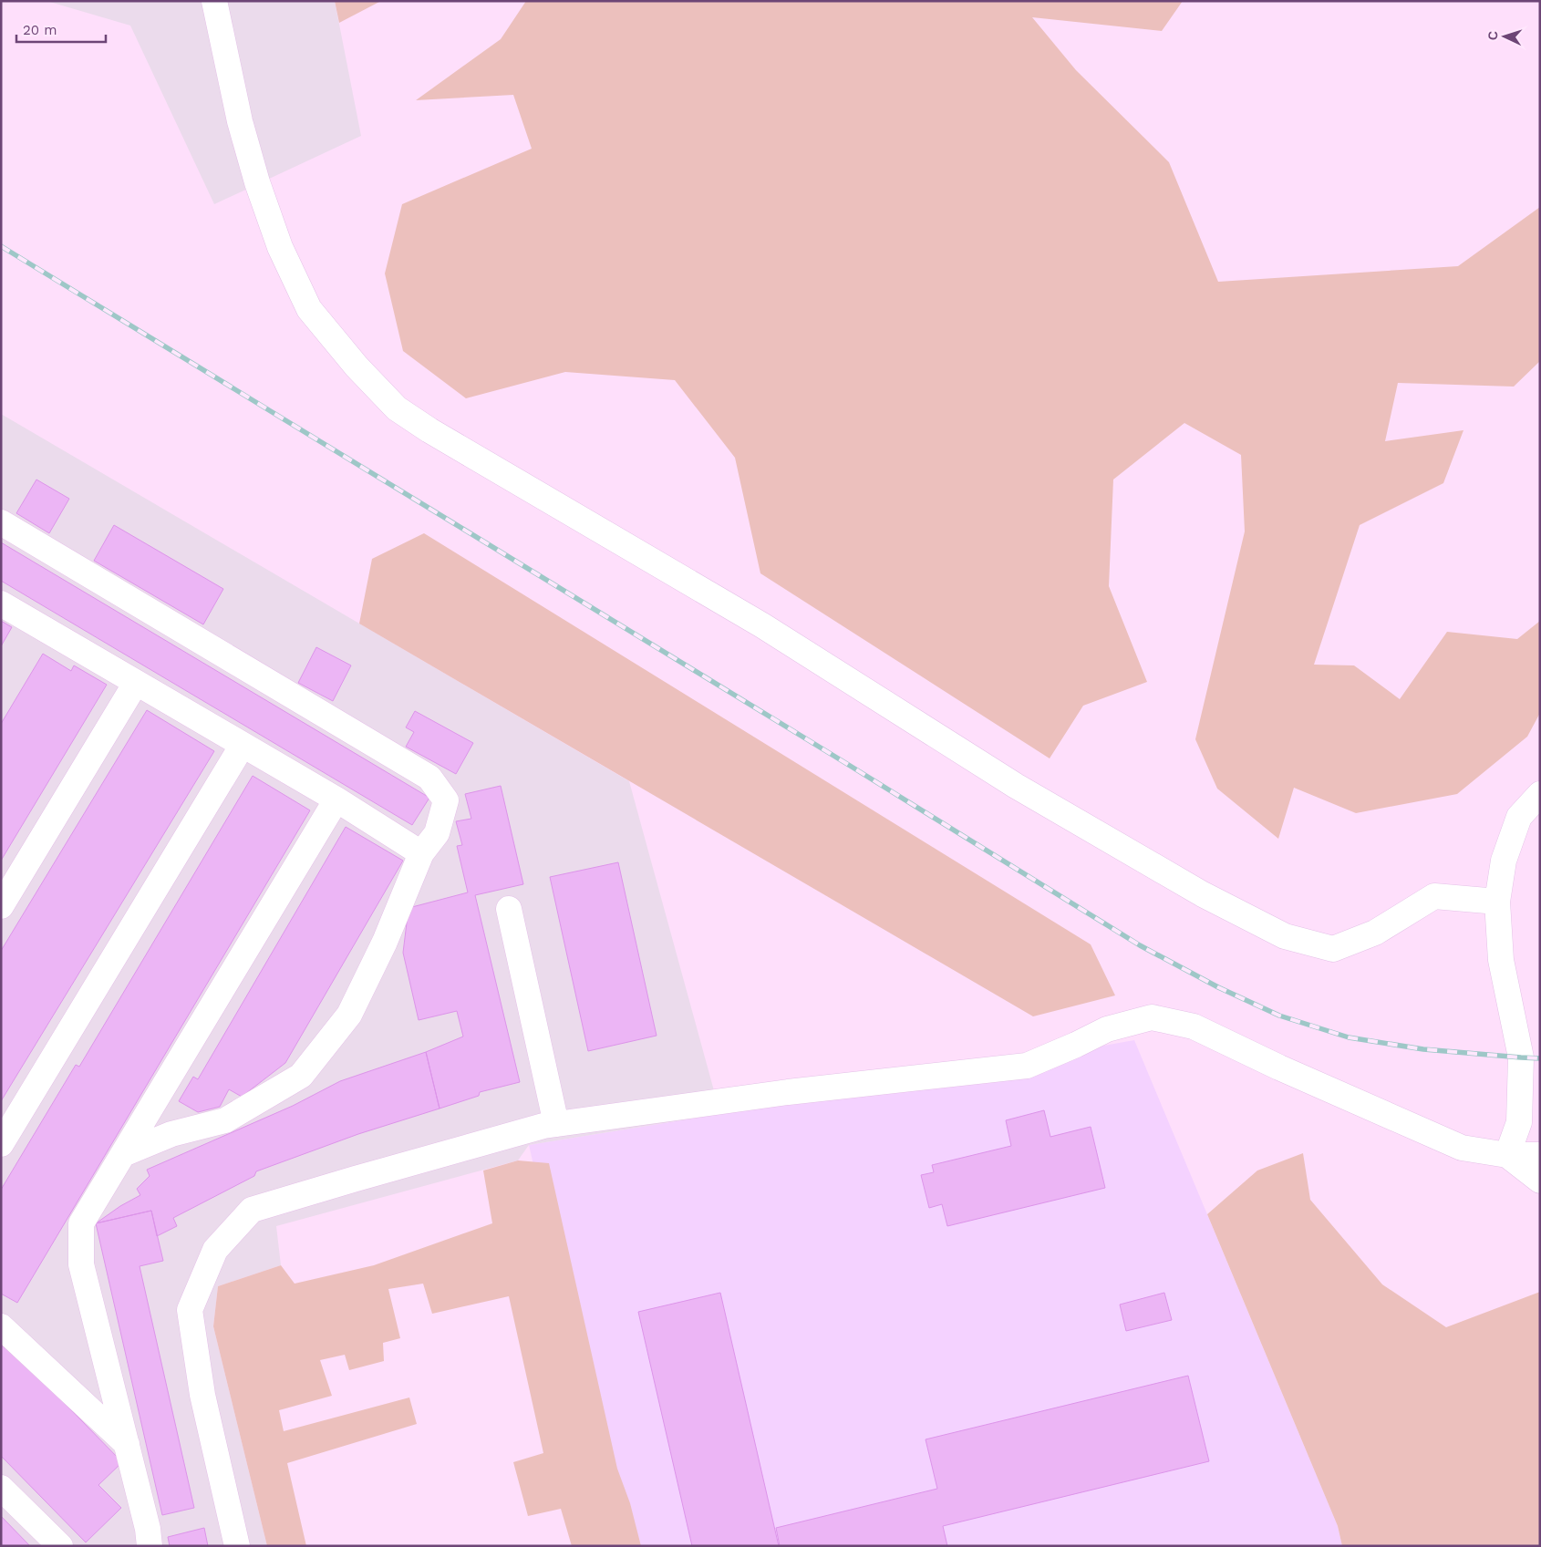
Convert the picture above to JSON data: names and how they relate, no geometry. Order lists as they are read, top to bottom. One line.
{"scale_bar":"20 m","north":"left"}
